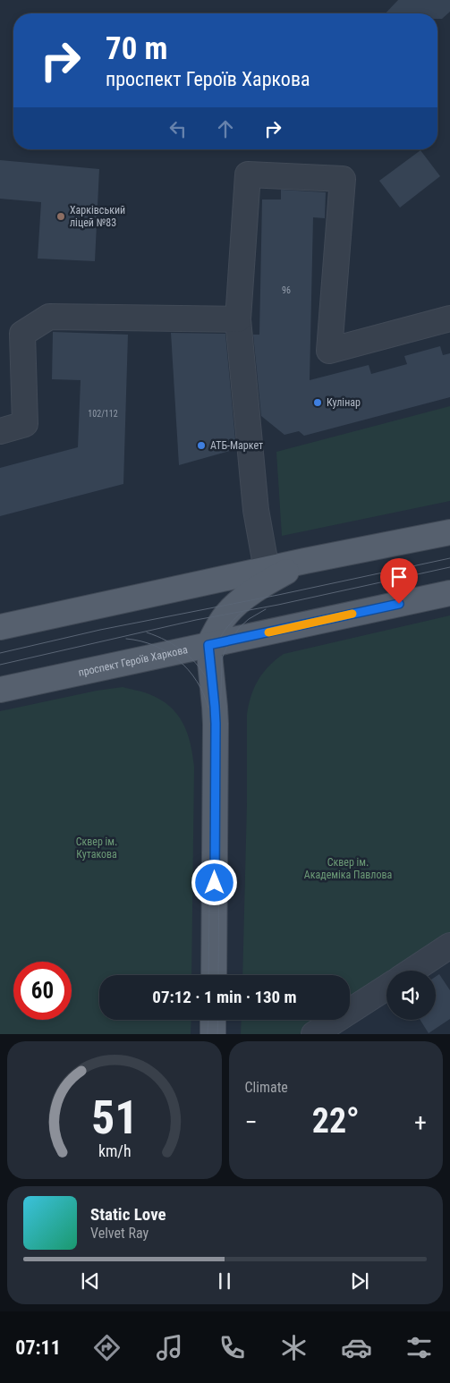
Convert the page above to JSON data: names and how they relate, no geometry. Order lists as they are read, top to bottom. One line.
{"streets":{"main road":["проспект Героїв Харкова"]},"parks":["Сквер ім. Кутакова","Сквер ім. Академіка Павлова"],"places":["Харківський ліцей №83","Кулінар","АТБ-Маркет"],"house_numbers":["96","102/112"],"page":{"turn":["70 m","проспект Героїв Харкова"],"limit":"60","trip":"07:12 · 1 min · 130 m","tile":"Climate","heat":["−","22°","+"],"song":["Static Love","Velvet Ray"],"tabs":"07:11","gauge":["51","km/h"]}}
